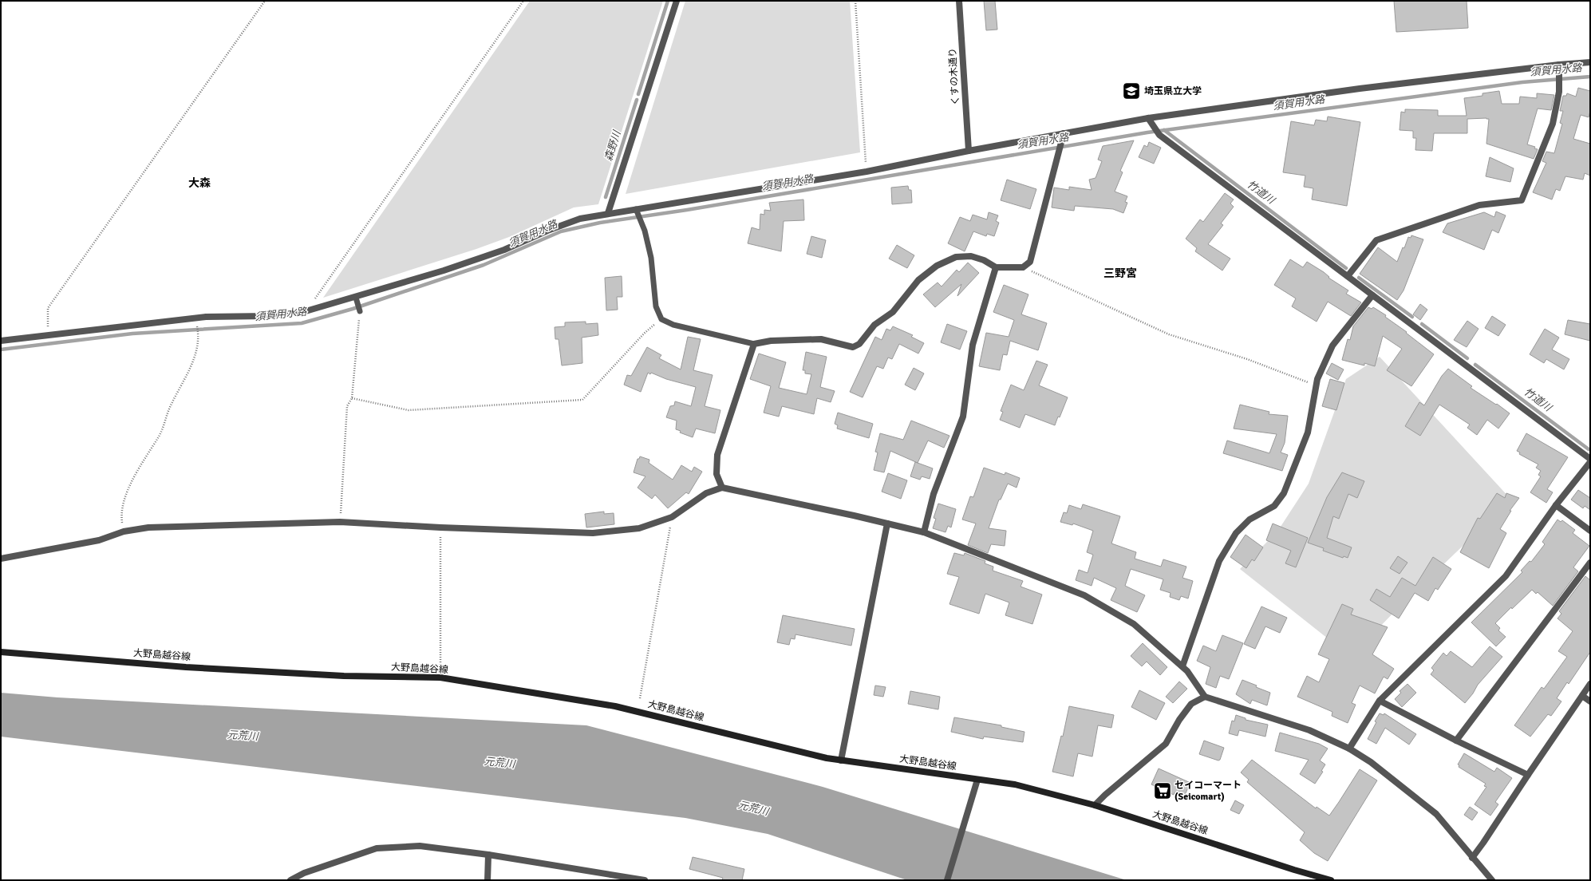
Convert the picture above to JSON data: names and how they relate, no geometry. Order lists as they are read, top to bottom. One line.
{"streets":{"main road":["大野島越谷線"],"street":["くすの木通り"]},"districts":["大森","三野宮"],"water":["須賀用水路","森野川","竹道川","元荒川"],"places":{"school or university":["埼玉県立大学"],"supermarket":["セイコーマート (Seicomart)"]}}
